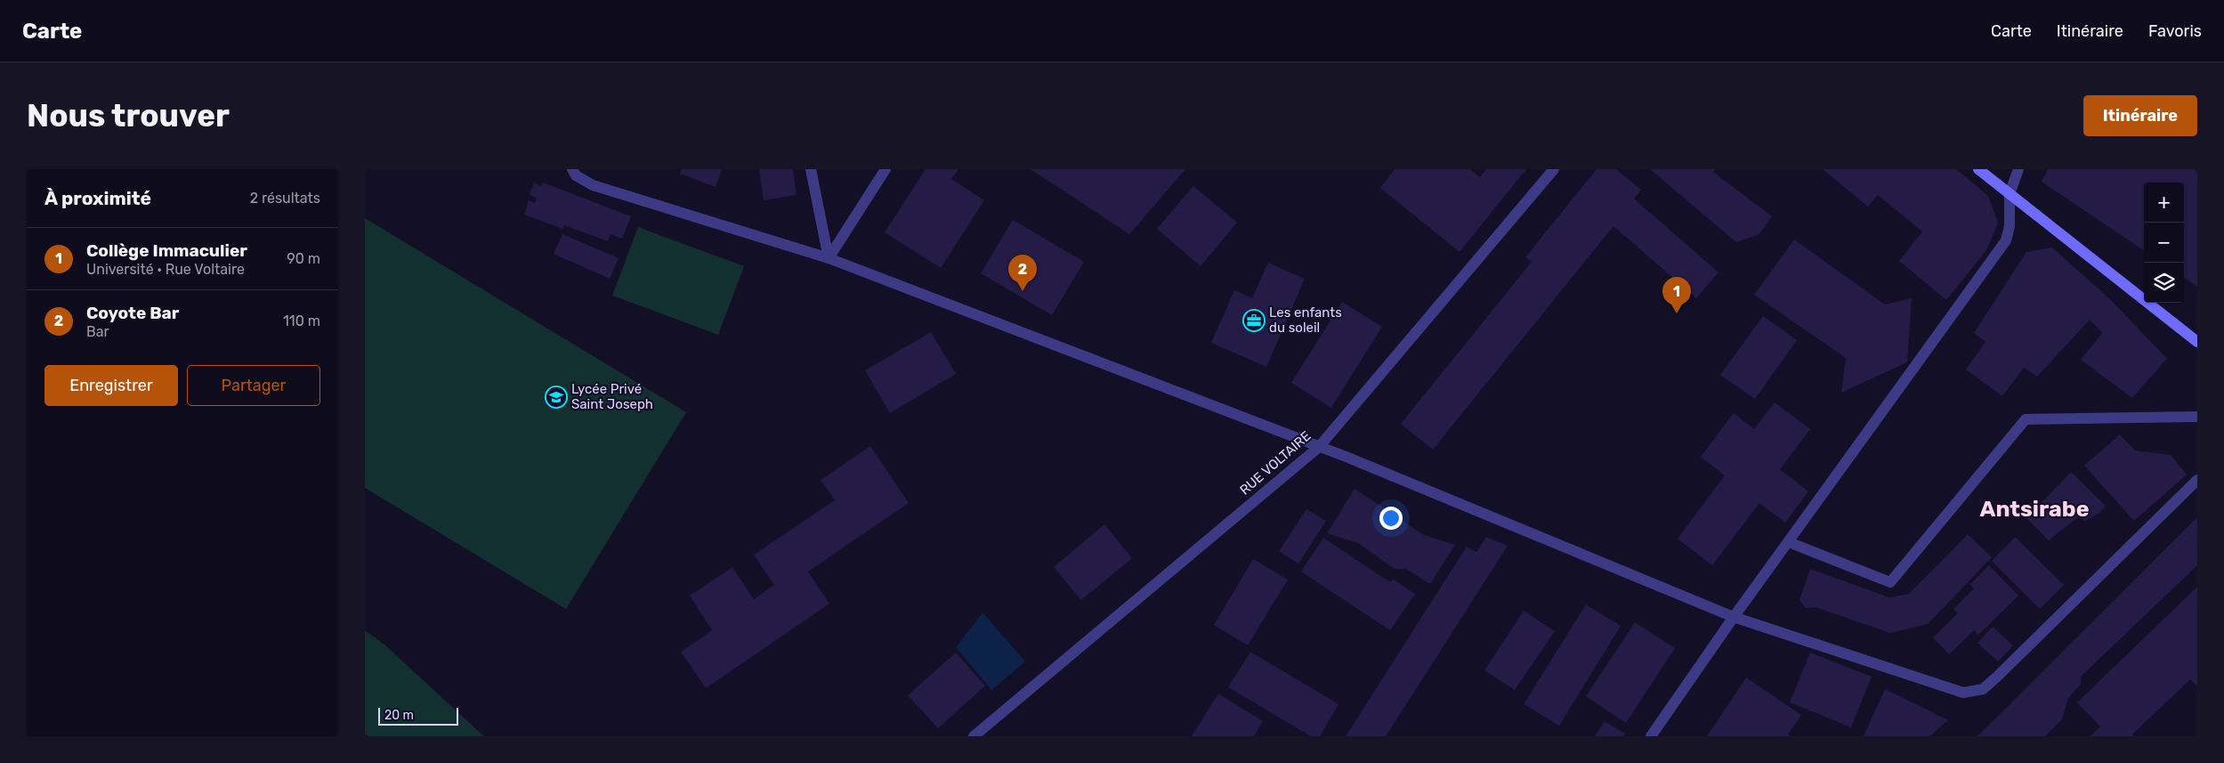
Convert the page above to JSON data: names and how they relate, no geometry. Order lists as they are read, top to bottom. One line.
{"streets":{"street":["RUE VOLTAIRE"]},"districts":["Antsirabe"],"places":{"office":["Les enfants du soleil"],"school or university":["Lycée Privé Saint Joseph"]},"scale_bar":"20 m","page":{"header":"Carte","nav":["Carte","Itinéraire","Favoris"],"buttons":["Itinéraire",["Enregistrer","Partager"]],"title":"Nous trouver","heading":["À proximité","2 résultats"],"map_buttons":["+","−"],"list":[{"mark":"1","name":"Collège Immaculier","note":"Université · Rue Voltaire","value":"90 m"},{"mark":"2","name":"Coyote Bar","note":"Bar","value":"110 m"}],"pins":["2","1"],"scale":"20 m"}}
